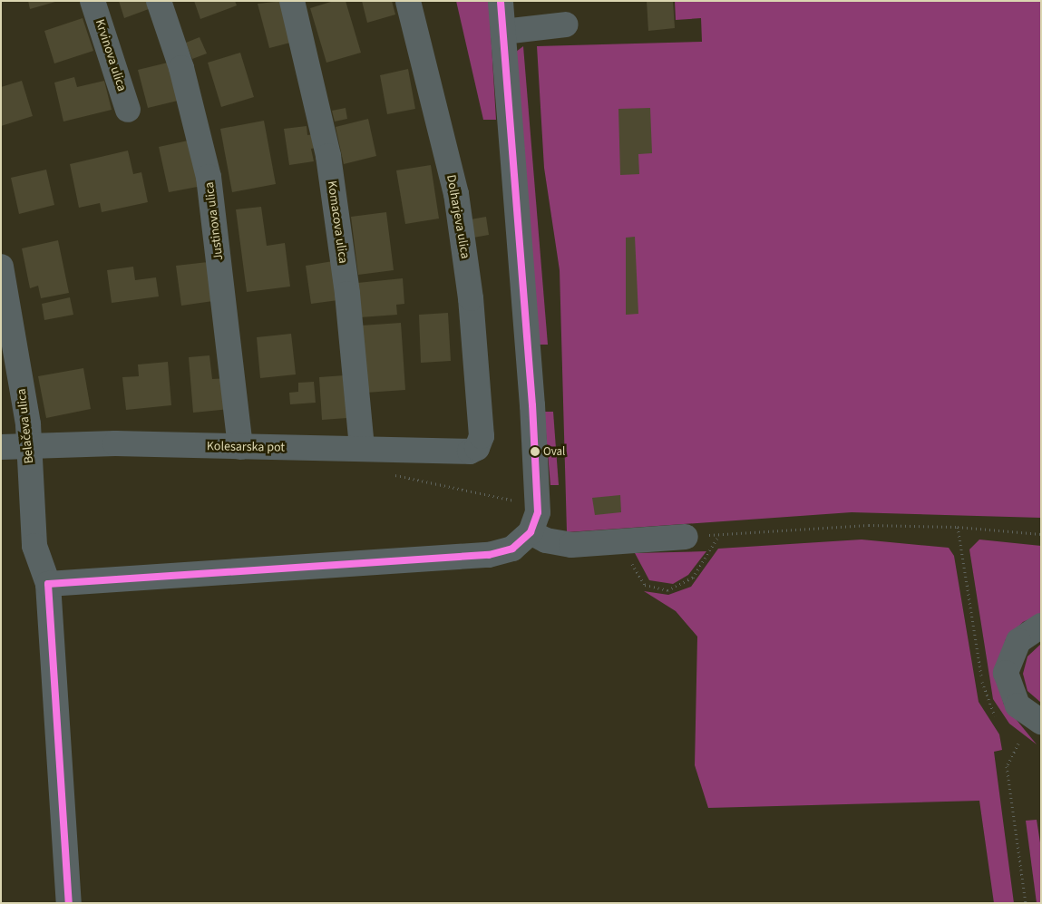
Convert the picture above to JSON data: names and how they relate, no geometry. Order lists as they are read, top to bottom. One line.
{"streets":{"street":["Krvinova ulica","Dolharjeva ulica","Justinova ulica","Komacova ulica","Belačeva ulica","Kolesarska pot"]},"crossings":[["Dolharjeva ulica","Kolesarska pot"],["Justinova ulica","Kolesarska pot"],["Komacova ulica","Kolesarska pot"],["Belačeva ulica","Kolesarska pot"]],"places":["Oval"]}
